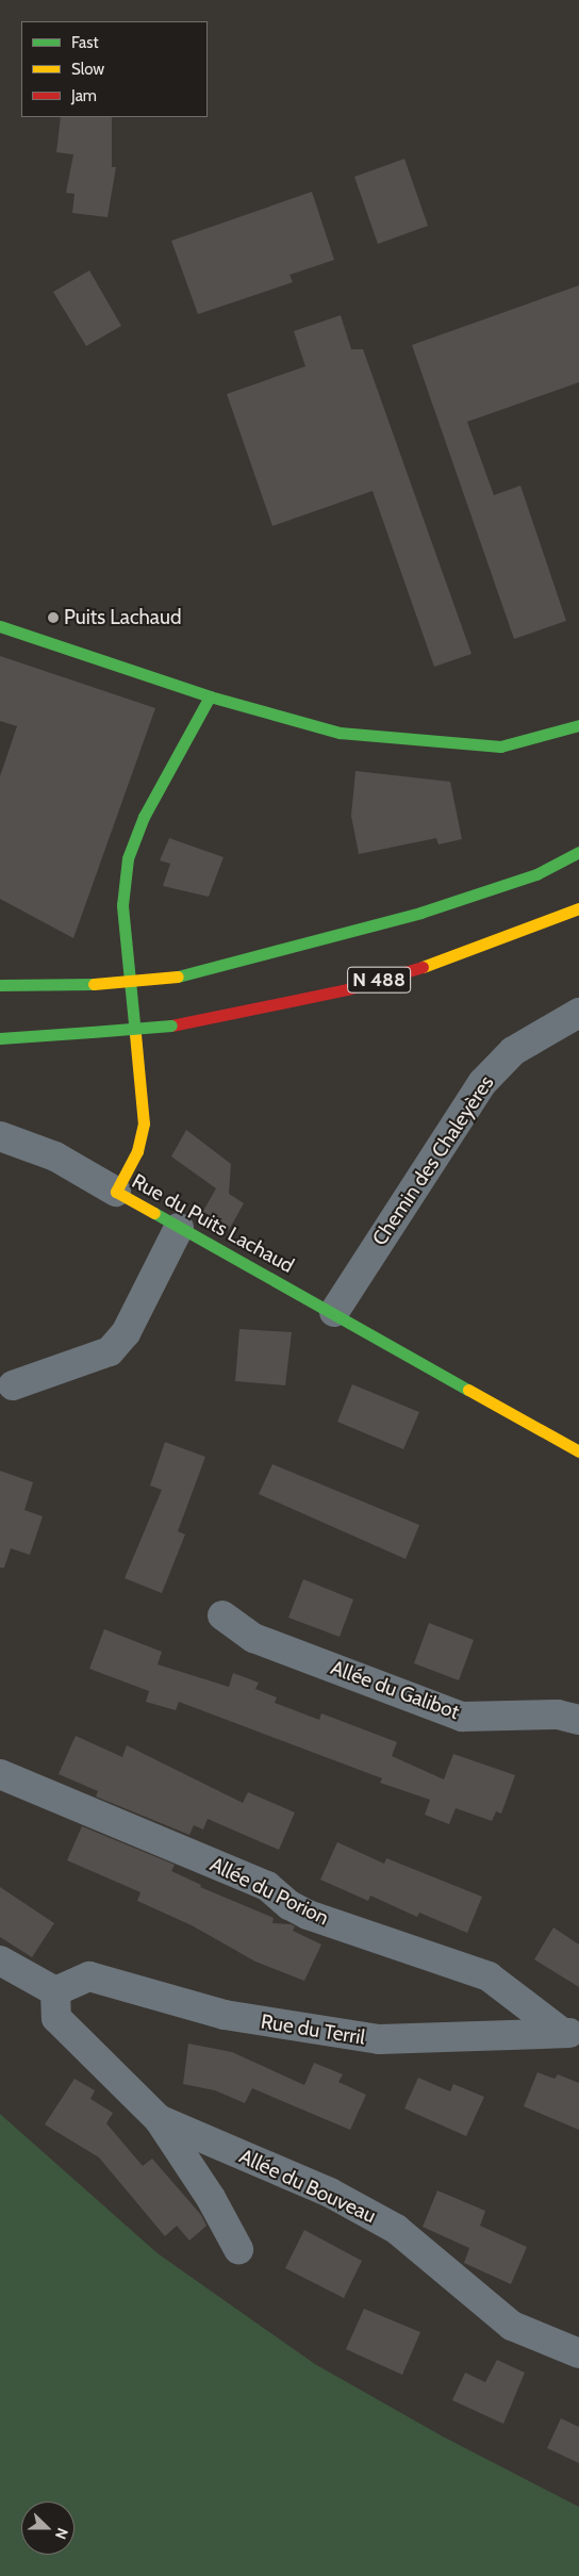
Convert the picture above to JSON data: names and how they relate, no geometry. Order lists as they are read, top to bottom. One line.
{"streets":{"main road":["N 488","Rue du Puits Lachaud"],"street":["Chemin des Chaleyères","Allée du Galibot","Allée du Porion","Rue du Terril","Allée du Bouveau"]},"crossings":[["Chemin des Chaleyères","Rue du Puits Lachaud"],["Allée du Porion","Rue du Terril"],["Rue du Terril","Allée du Bouveau"]],"places":["Puits Lachaud"],"legend":["Fast","Slow","Jam"],"north":"right"}
